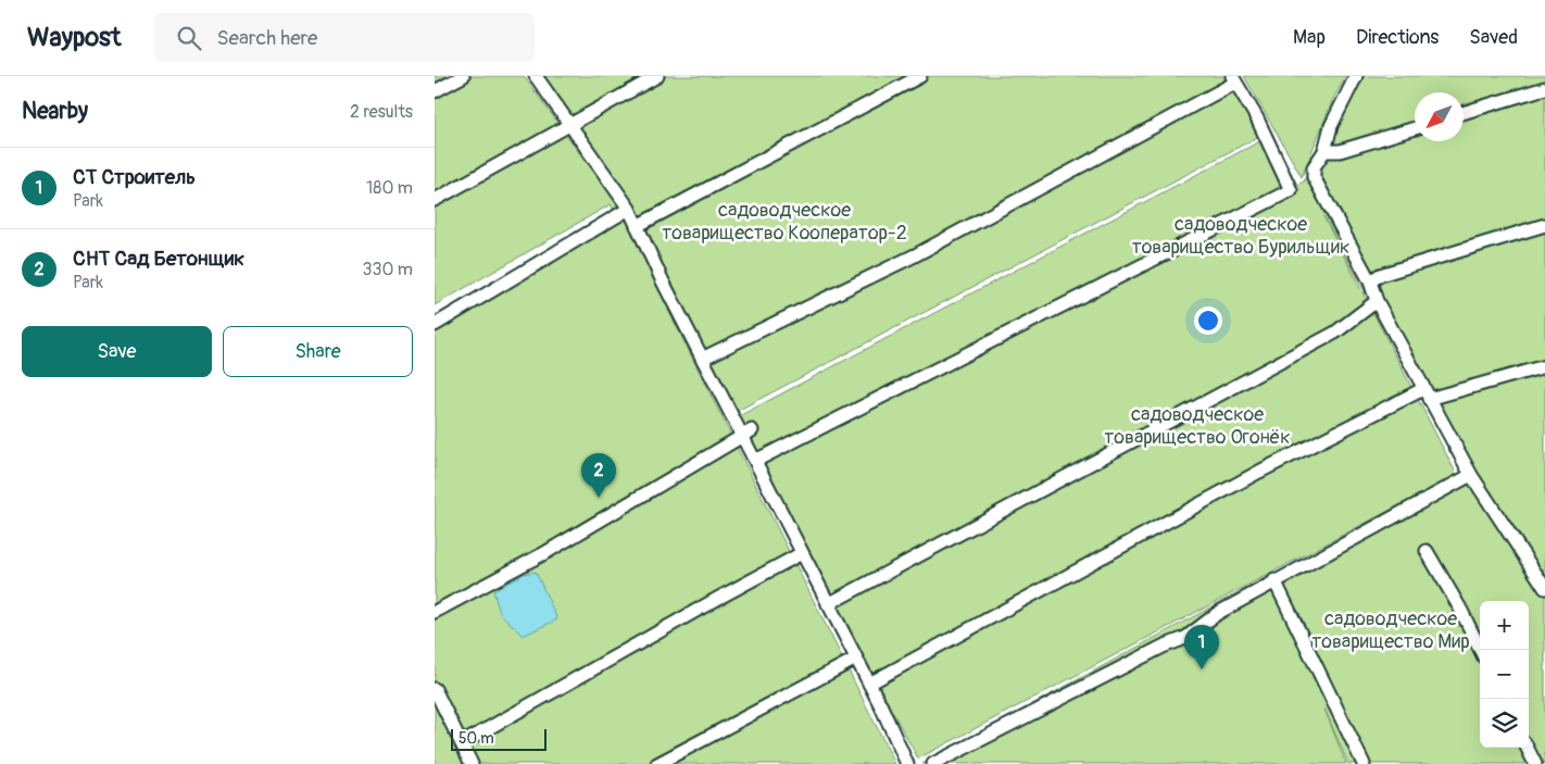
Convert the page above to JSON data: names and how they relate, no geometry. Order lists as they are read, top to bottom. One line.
{"parks":["садоводческое товарищество Кооператор-2","садоводческое товарищество Бурильщик","садоводческое товарищество Огонёк","садоводческое товарищество Мир"],"scale_bar":"50 m","north":"bottom left","page":{"header":"Waypost","search":"Search here","nav":["Map","Directions","Saved"],"heading":["Nearby","2 results"],"list":[{"mark":"1","name":"СТ Строитель","note":"Park","value":"180 m"},{"mark":"2","name":"СНТ Сад Бетонщик","note":"Park","value":"330 m"}],"buttons":["Save","Share"],"pins":["2","1"],"map_buttons":["+","−"],"scale":"50 m"}}
